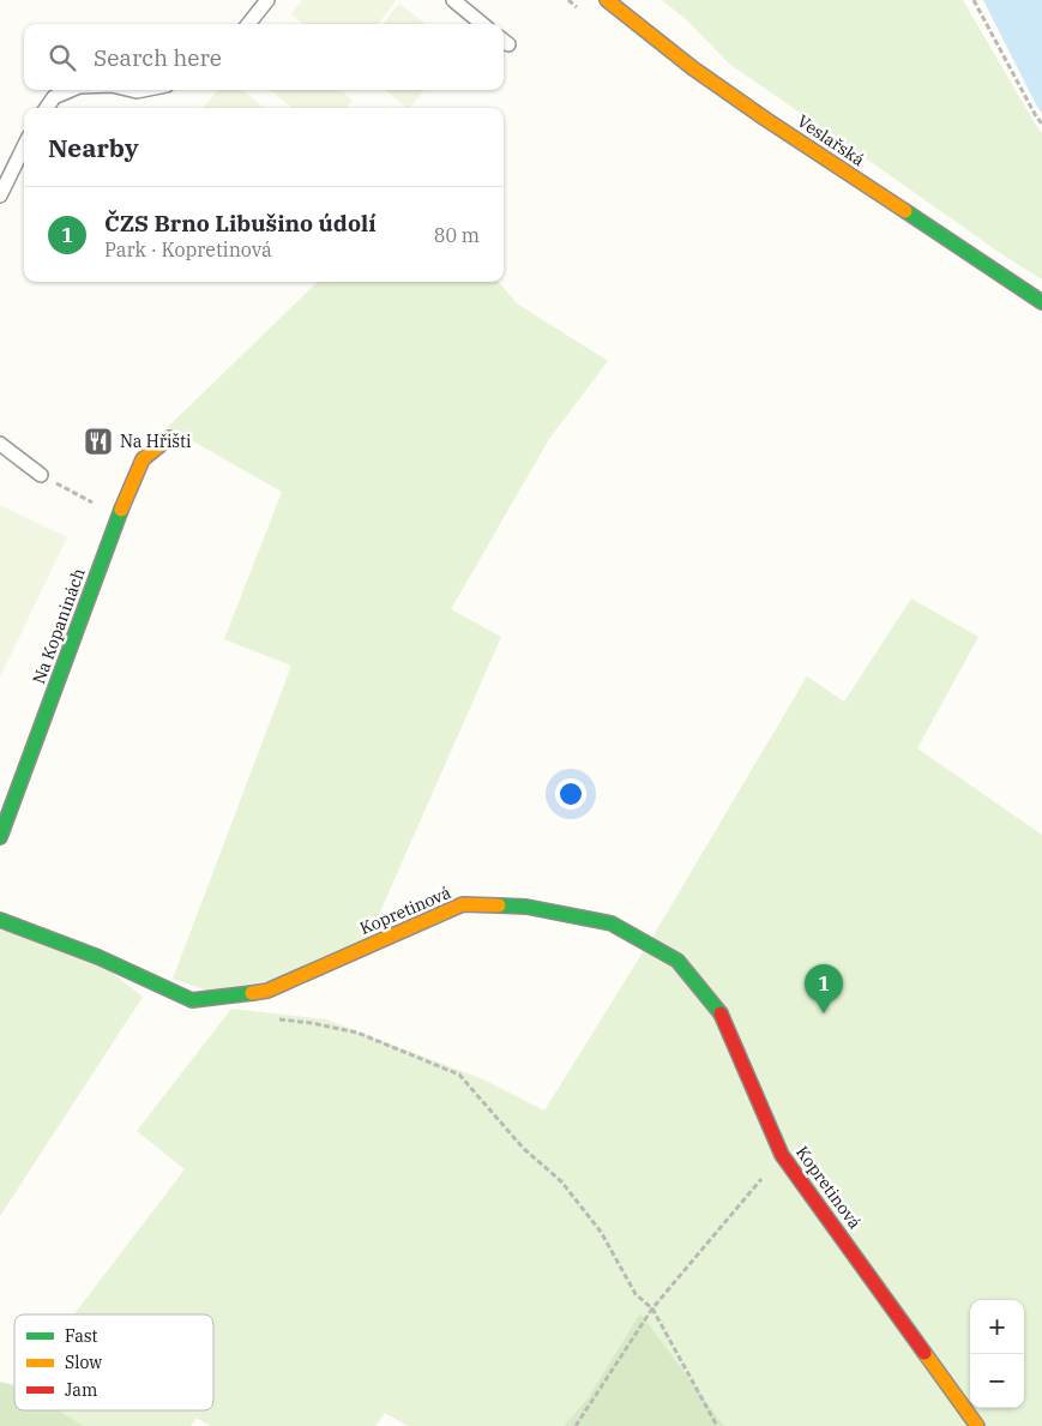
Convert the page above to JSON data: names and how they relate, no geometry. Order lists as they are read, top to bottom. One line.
{"streets":{"street":["Veslařská","Na Kopaninách","Kopretinová"]},"places":{"restaurant":["Na Hřišti"]},"legend":["Fast","Slow","Jam"],"page":{"search":"Search here","heading":"Nearby","list":[{"mark":"1","name":"ČZS Brno Libušino údolí","note":"Park · Kopretinová","value":"80 m"}],"pins":"1","map_buttons":["+","−"]}}
